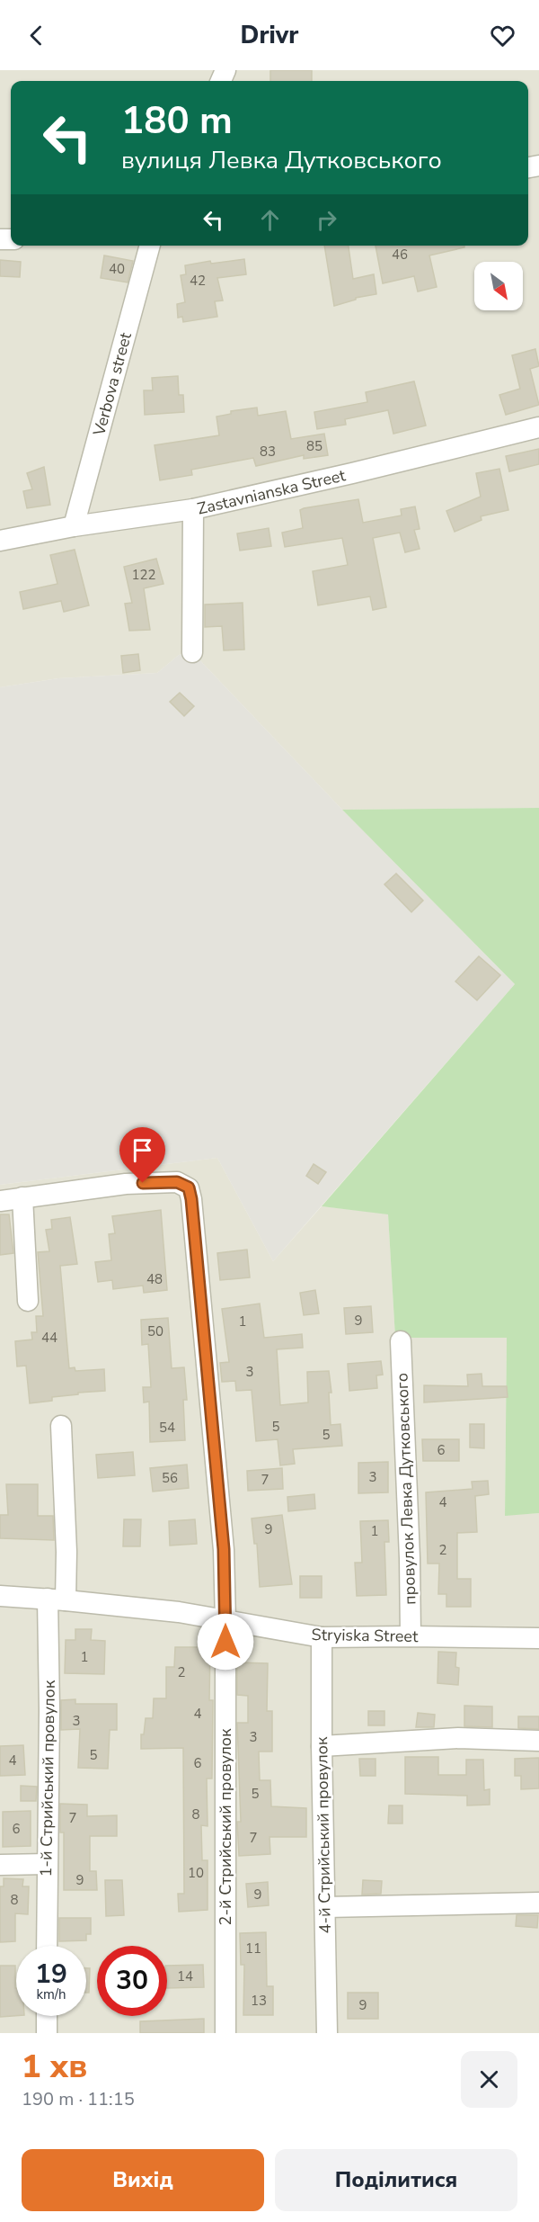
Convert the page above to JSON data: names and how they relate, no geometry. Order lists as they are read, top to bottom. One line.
{"streets":{"street":["Verbova street","Zastavnianska Street","провулок Левка Дутковського","Stryiska Street","1-й Стрийський провулок","2-й Стрийський провулок","4-й Стрийський провулок"]},"crossings":[["Verbova street","Zastavnianska Street"],["провулок Левка Дутковського","Stryiska Street"],["Stryiska Street","1-й Стрийський провулок"],["Stryiska Street","2-й Стрийський провулок"],["Stryiska Street","4-й Стрийський провулок"]],"house_numbers":["46","40","42","85","83","122","48","9","1","50","44","3","5","54","5","6","3","56","7","4","9","1","2","1","2","4","3","3","5","4","6","5","8","7","6","7","10","9","9","8","11","14","13","9"],"north":"bottom right","page":{"header":"Drivr","turn":["180 m","вулиця Левка Дутковського"],"speed":"19 km/h","limit":"30","heading":["1 хв","190 m · 11:15"],"buttons":["Вихід","Поділитися"]}}
